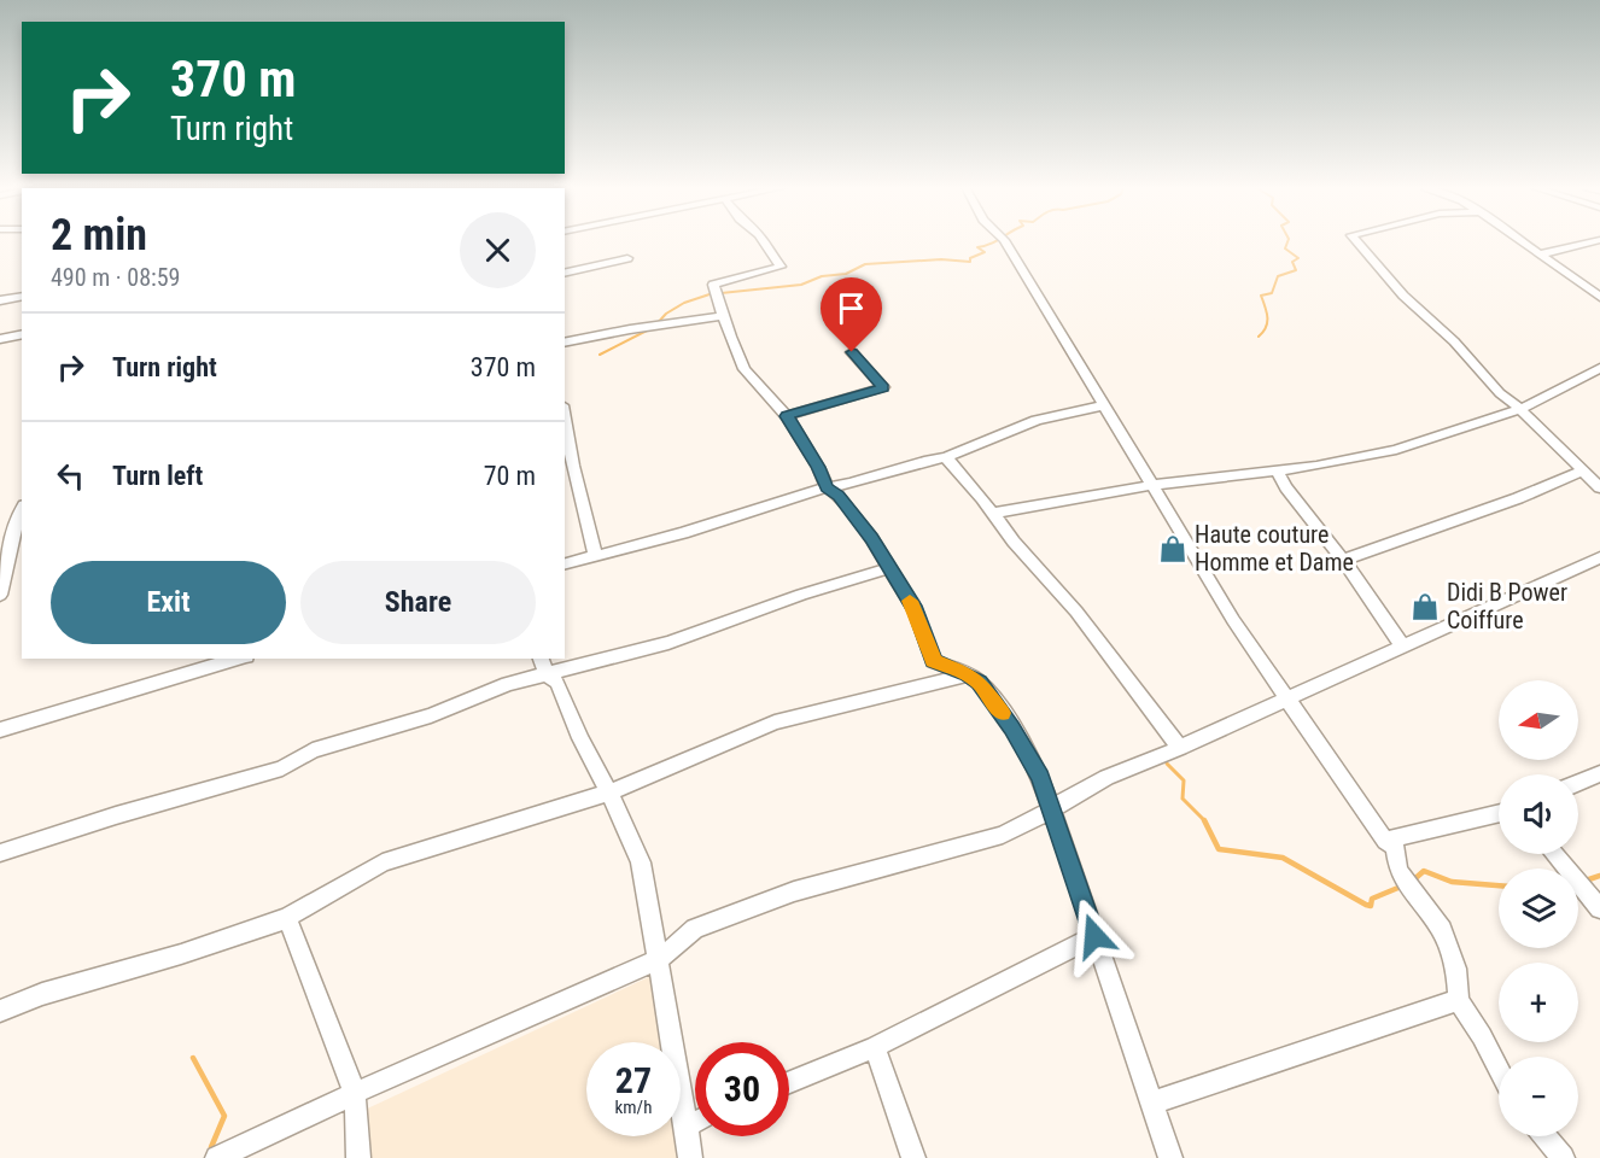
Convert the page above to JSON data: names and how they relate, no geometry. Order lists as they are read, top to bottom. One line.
{"places":{"shop":["Haute couture Homme et Dame","Didi B Power Coiffure"]},"north":"left","page":{"turn":["370 m","Turn right"],"heading":["2 min","490 m · 08:59"],"list":[{"name":"Turn right","value":"370 m"},{"name":"Turn left","value":"70 m"}],"buttons":["Exit","Share"],"map_buttons":["+","−"],"speed":"27 km/h","limit":"30"}}
